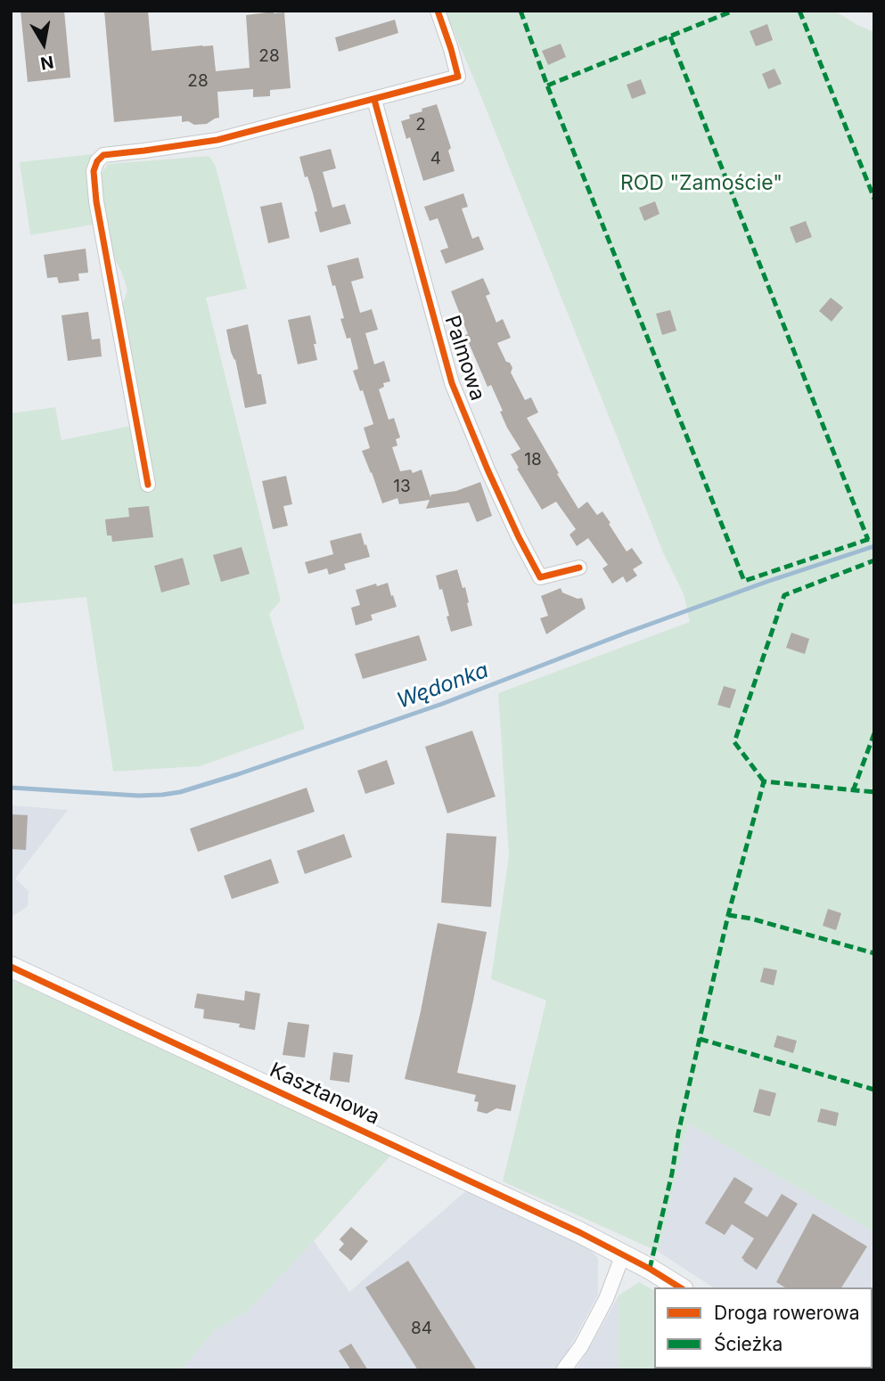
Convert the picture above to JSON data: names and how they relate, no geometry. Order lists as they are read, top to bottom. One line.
{"streets":{"street":["Palmowa","Kasztanowa"]},"water":["Wędonka"],"parks":["ROD \"Zamoście\""],"house_numbers":["28","28","2","4","18","13","84"],"legend":["Droga rowerowa","Ścieżka"],"north":"bottom"}
